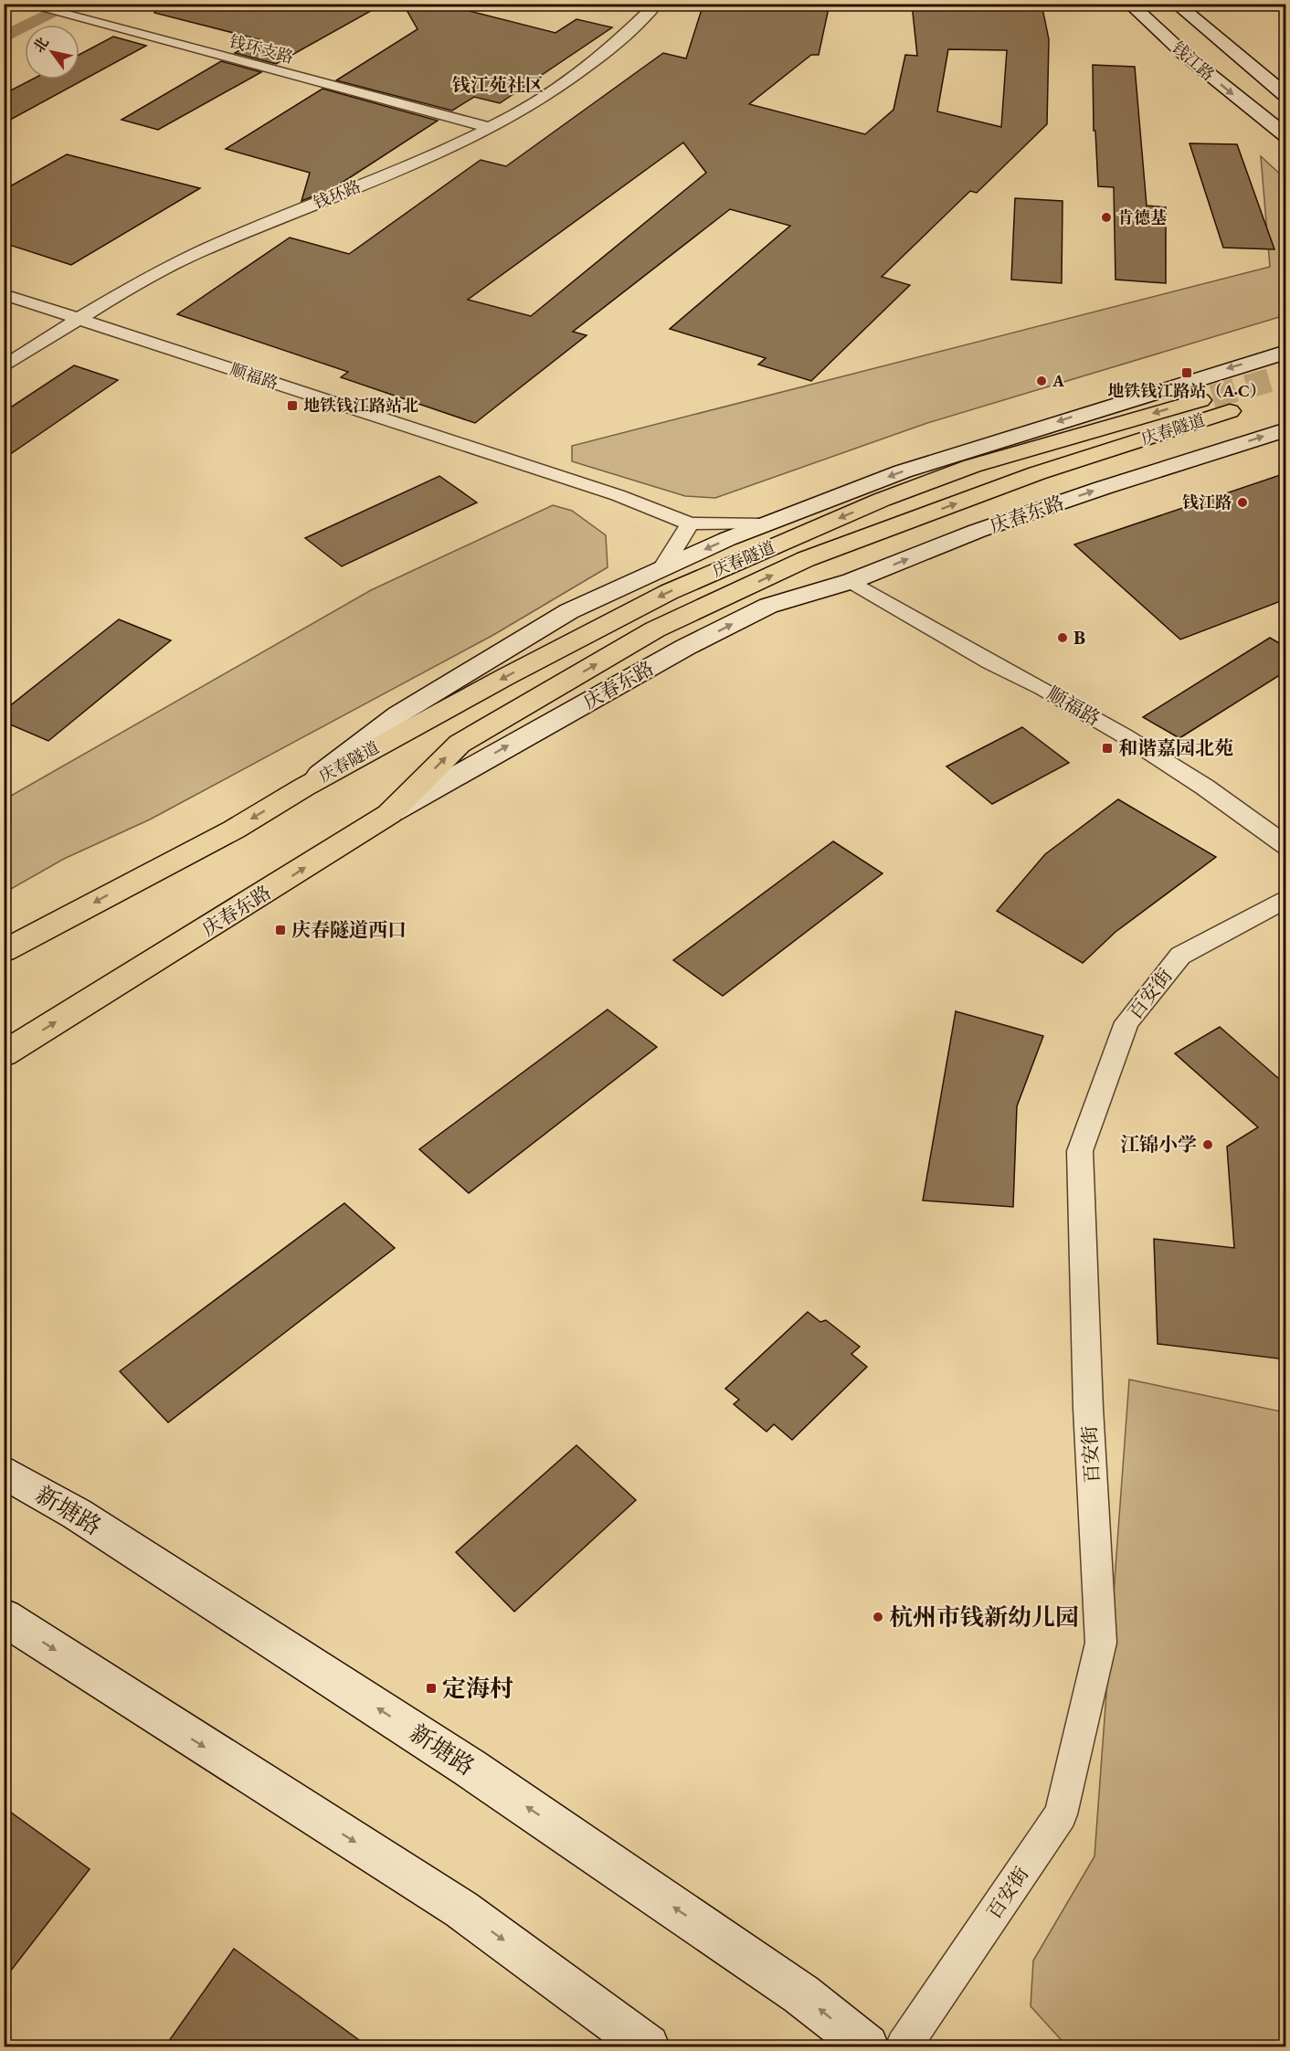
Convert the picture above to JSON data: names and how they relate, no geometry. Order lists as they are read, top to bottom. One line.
{"streets":{"main road":["钱江路","庆春隧道","庆春东路","新塘路"],"street":["钱环支路","钱环路","顺福路","百安街"]},"crossings":[["钱环支路","钱环路"],["钱环路","顺福路"],["顺福路","庆春东路"],["庆春隧道","庆春东路"]],"districts":["钱江苑社区"],"places":{"other":["肯德基","A","钱江路","B","江锦小学","杭州市钱新幼儿园"],"transit":["地铁钱江路站（A·C）","地铁钱江路站北","和谐嘉园北苑","庆春隧道西口","定海村"]},"north":"top left"}
